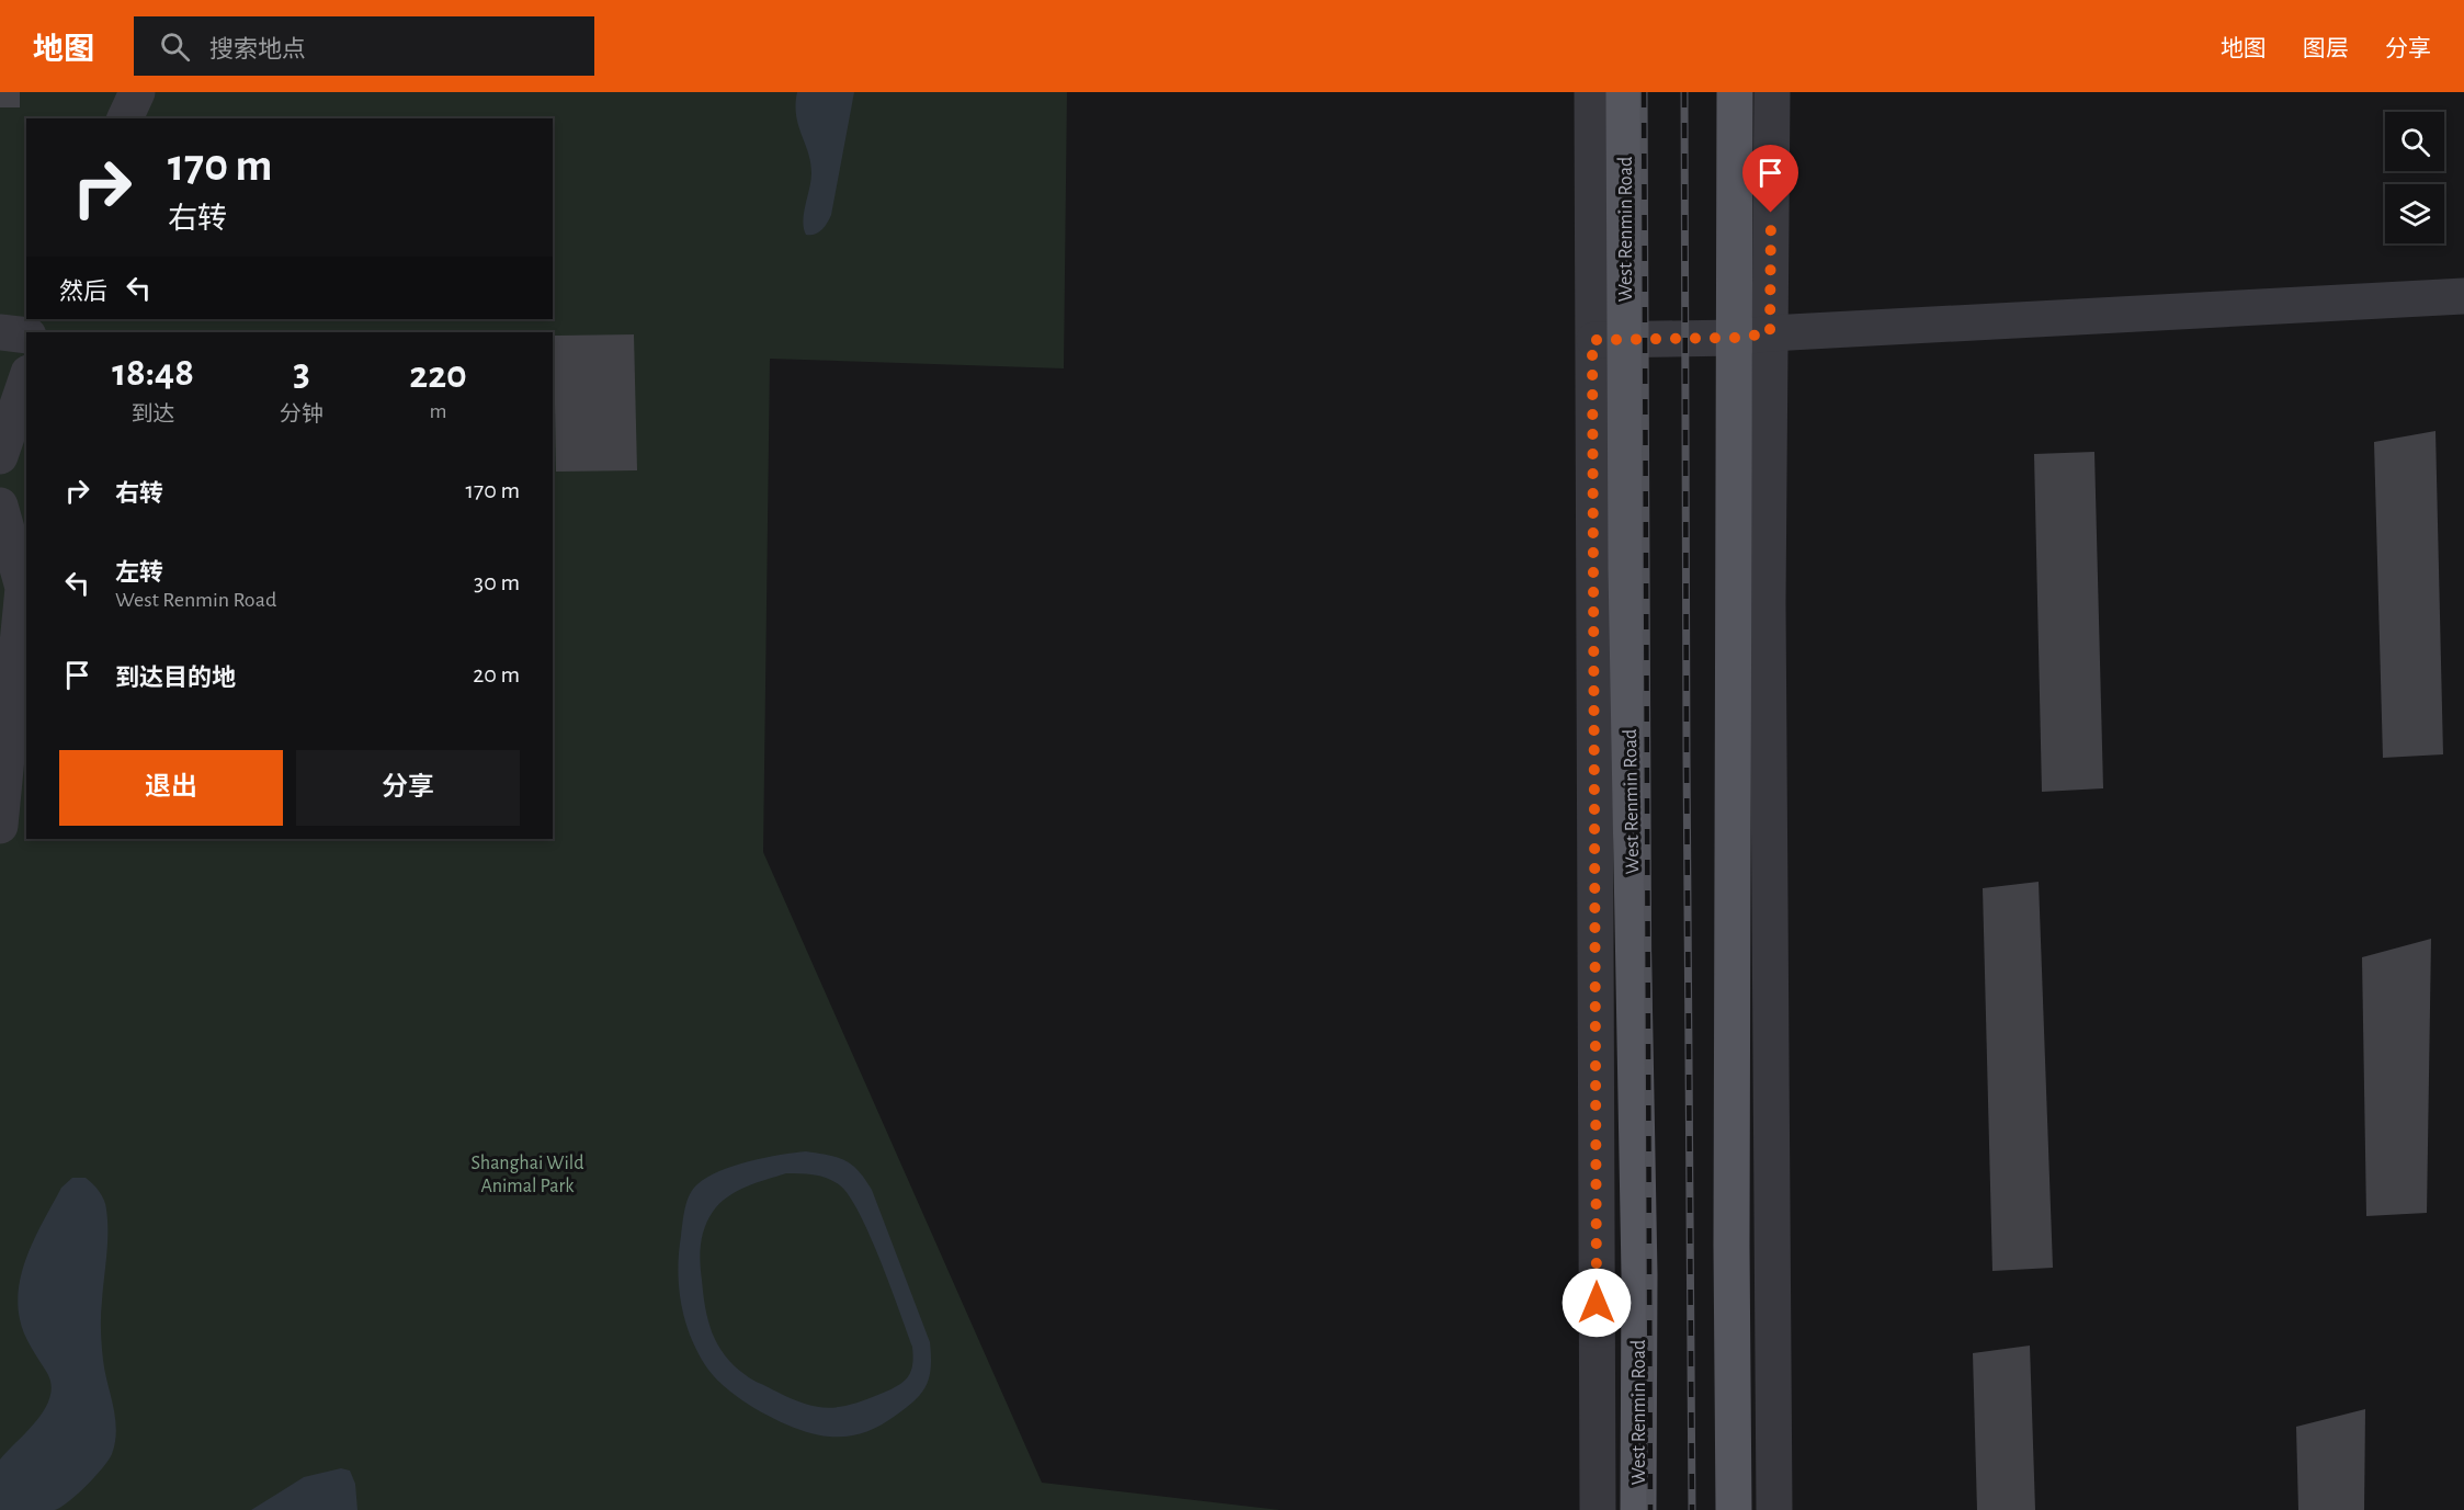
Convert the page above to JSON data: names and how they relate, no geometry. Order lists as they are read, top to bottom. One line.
{"streets":{"main road":["West Renmin Road"]},"parks":["Shanghai Wild Animal Park"],"page":{"header":"地图","search":"搜索地点","nav":["地图","图层","分享"],"turn":["170 m","右转"],"then":"然后","eta":["18:48","到达","3","分钟","220","m"],"list":[{"name":"右转","value":"170 m"},{"name":"左转","note":"West Renmin Road","value":"30 m"},{"name":"到达目的地","value":"20 m"}],"buttons":["退出","分享"]}}
